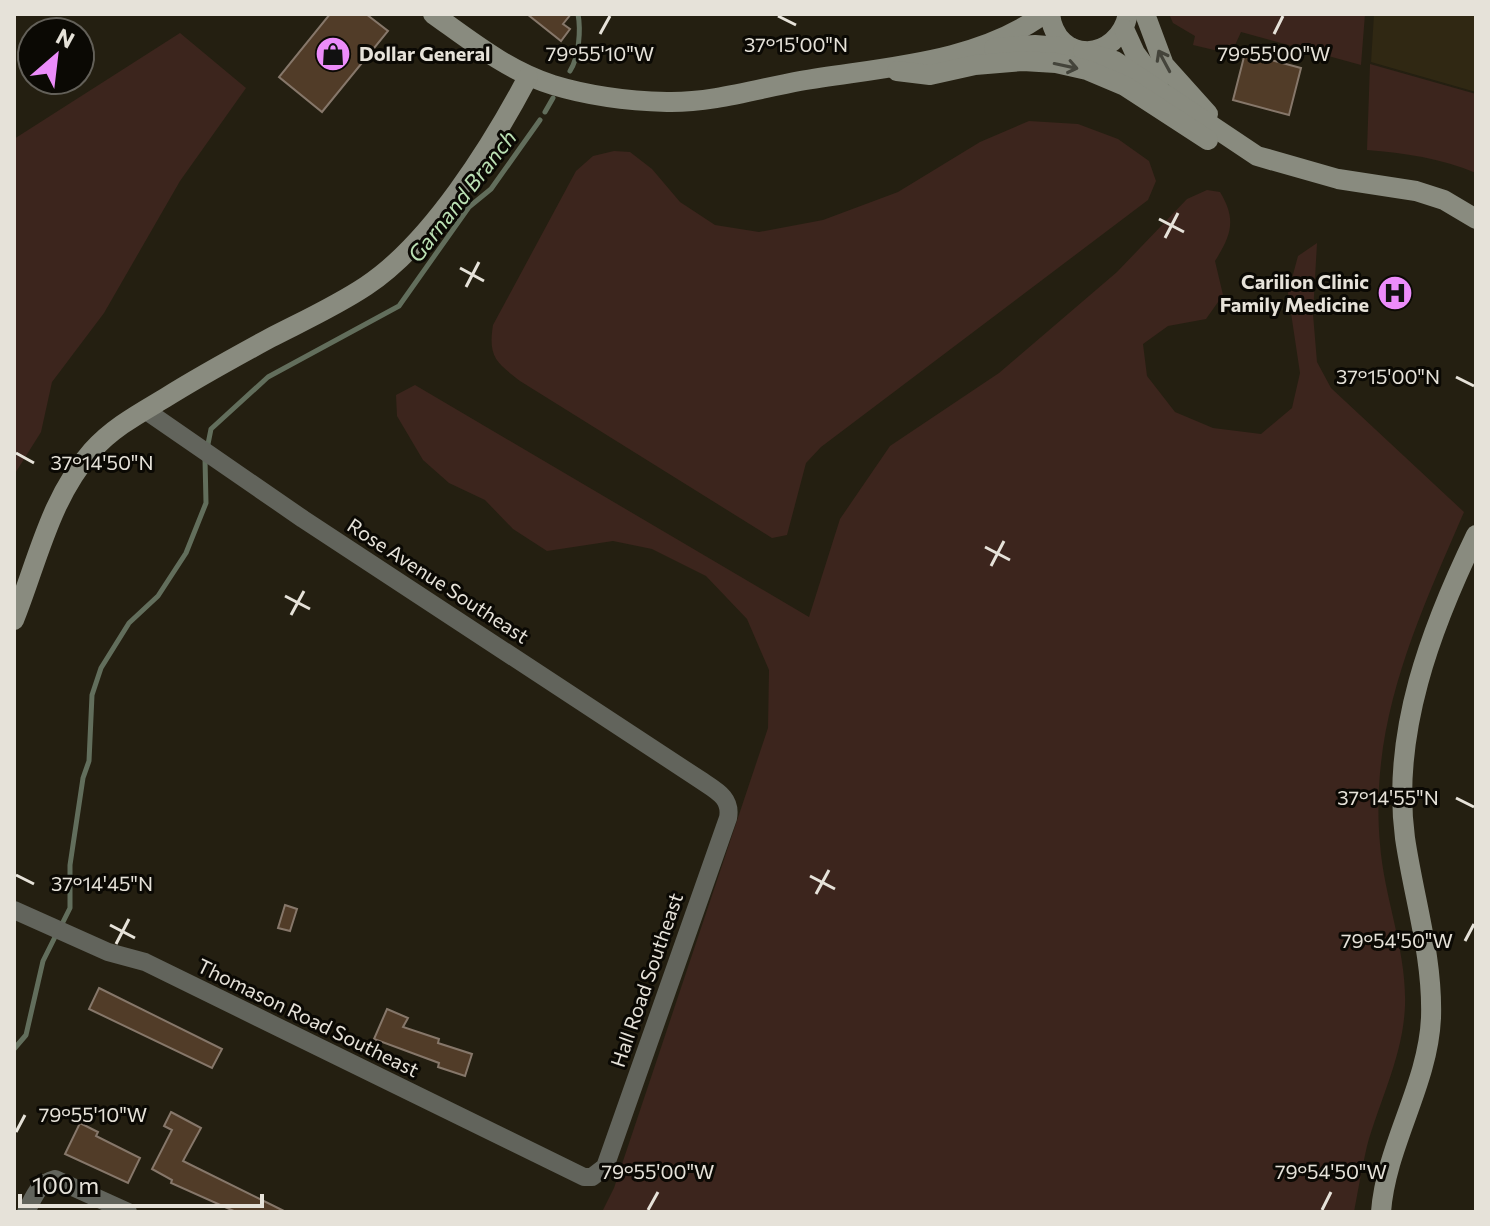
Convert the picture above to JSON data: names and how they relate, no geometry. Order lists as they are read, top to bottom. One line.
{"streets":{"street":["Rose Avenue Southeast","Hall Road Southeast","Thomason Road Southeast"]},"crossings":[["Rose Avenue Southeast","Hall Road Southeast"],["Hall Road Southeast","Thomason Road Southeast"]],"water":["Garnand Branch"],"places":{"shop":["Dollar General"],"hospital":["Carilion Clinic Family Medicine"]},"scale_bar":"100 m","north":"top right","coordinates":["37°15'00\"N","79°55'10\"W","79°55'00\"W","37°14'50\"N","37°14'55\"N","37°14'45\"N","79°54'50\"W"]}
